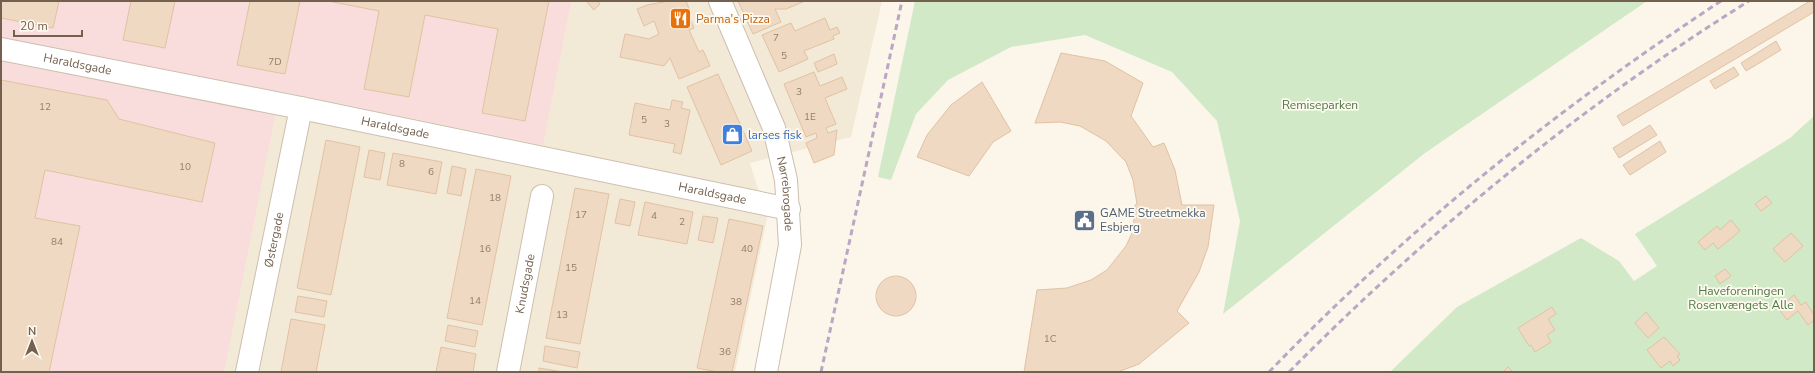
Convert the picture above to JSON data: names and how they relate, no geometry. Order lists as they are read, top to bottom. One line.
{"streets":{"street":["Haraldsgade","Nørrebrogade","Østergade","Knudsgade"]},"crossings":[["Haraldsgade","Nørrebrogade"],["Haraldsgade","Østergade"]],"parks":["Remiseparken","Haveforeningen Rosenvængets Alle"],"places":{"restaurant":["Parma's Pizza"],"shop":["larses fisk"],"public building":["GAME Streetmekka Esbjerg"]},"house_numbers":["7","5","7D","3","12","1E","5","3","8","10","6","18","17","4","2","84","16","40","15","14","38","13","1C","36"],"scale_bar":"20 m","north":"top"}
